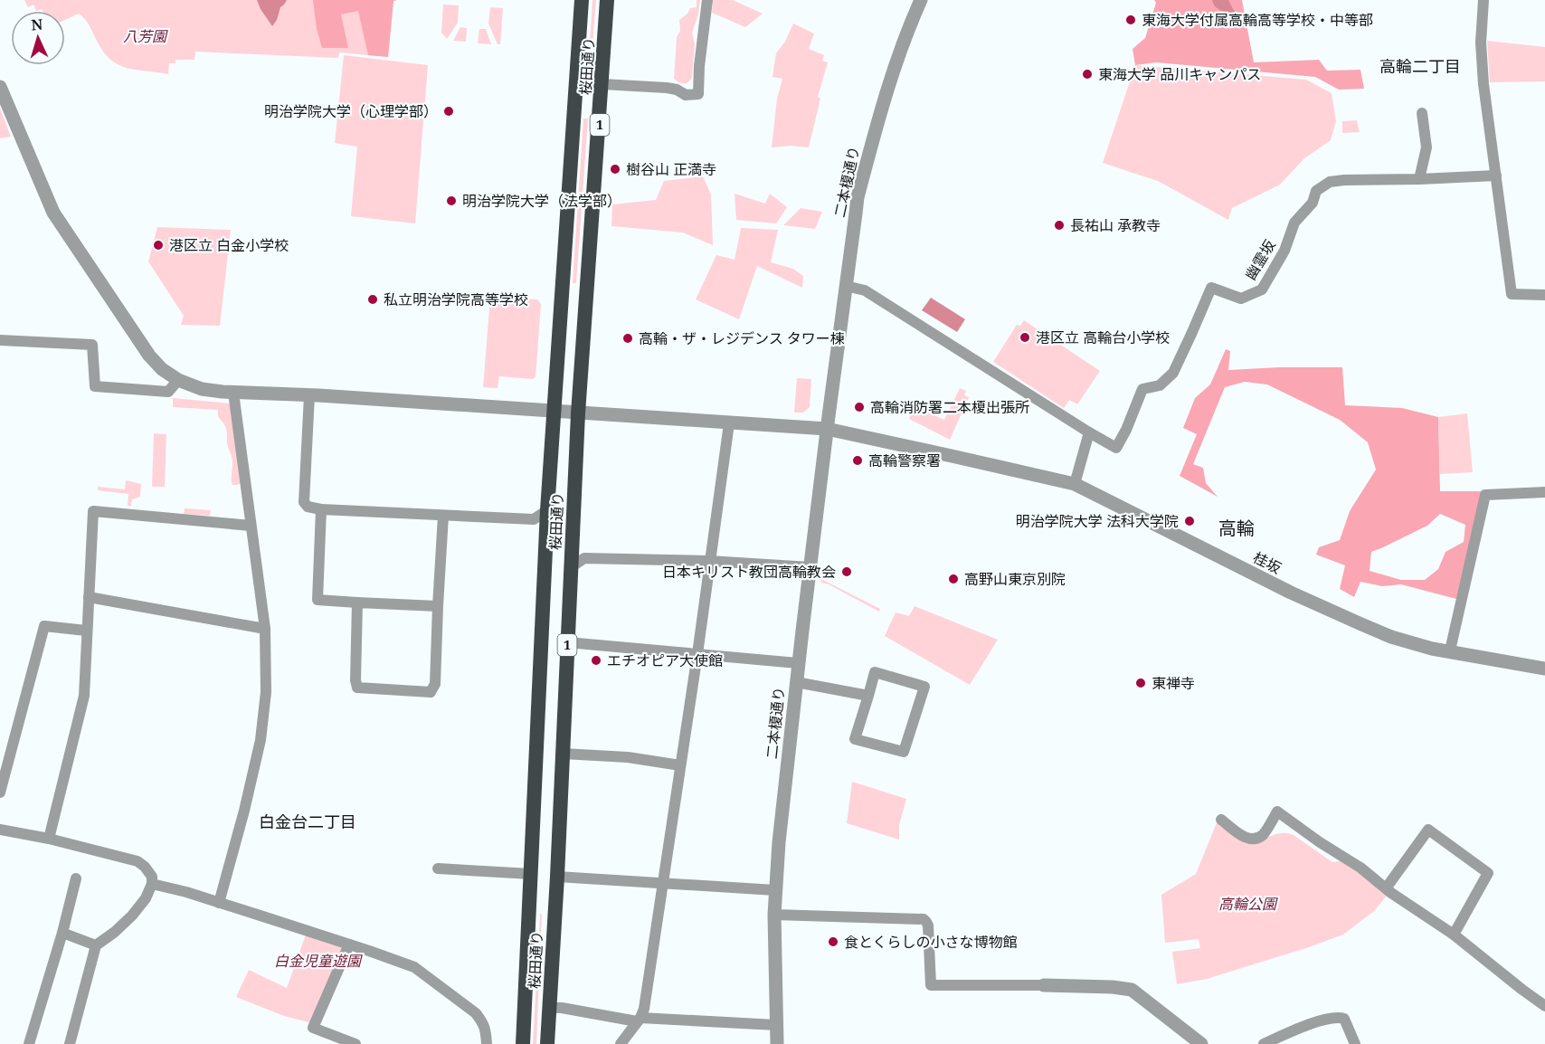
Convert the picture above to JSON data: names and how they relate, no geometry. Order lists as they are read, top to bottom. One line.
{"streets":{"highway":["桜田通り","1"],"street":["二本榎通り","幽霊坂","桂坂"]},"crossings":[["二本榎通り","桂坂"]],"districts":["高輪二丁目","高輪","白金台二丁目"],"parks":["八芳園","高輪公園","白金児童遊園"],"places":["東海大学付属高輪高等学校・中等部","東海大学 品川キャンパス","明治学院大学（心理学部）","樹谷山 正満寺","明治学院大学（法学部）","長祐山 承教寺","港区立 白金小学校","私立明治学院高等学校","港区立 高輪台小学校","高輪・ザ・レジデンス タワー棟","高輪消防署二本榎出張所","高輪警察署","明治学院大学 法科大学院","日本キリスト教団高輪教会","高野山東京別院","エチオピア大使館","東禅寺","食とくらしの小さな博物館"],"north":"top"}
